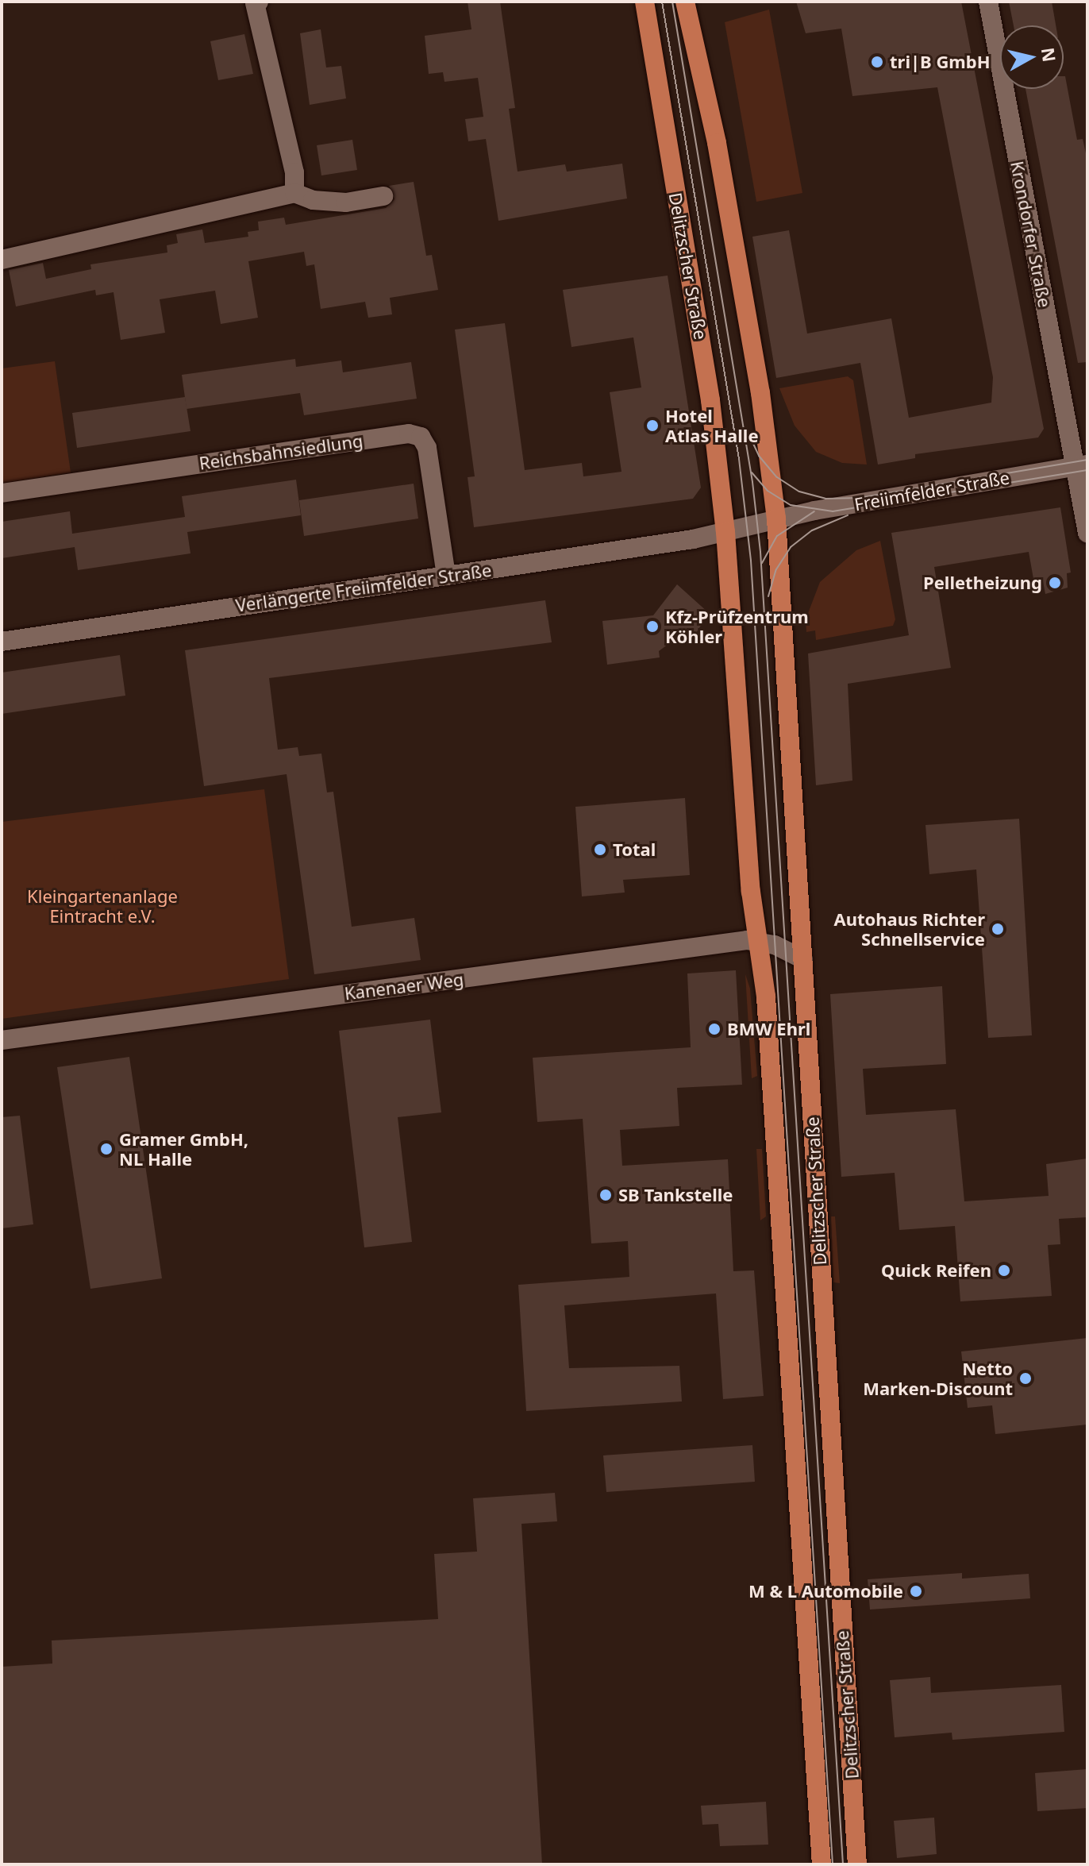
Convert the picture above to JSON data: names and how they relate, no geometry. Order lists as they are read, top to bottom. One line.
{"streets":{"main road":["Delitzscher Straße"],"street":["Krondorfer Straße","Reichsbahnsiedlung","Freiimfelder Straße","Verlängerte Freiimfelder Straße","Kanenaer Weg"]},"crossings":[["Krondorfer Straße","Freiimfelder Straße"],["Delitzscher Straße","Freiimfelder Straße"],["Delitzscher Straße","Verlängerte Freiimfelder Straße"],["Delitzscher Straße","Kanenaer Weg"],["Reichsbahnsiedlung","Verlängerte Freiimfelder Straße"]],"parks":["Kleingartenanlage Eintracht e.V."],"places":["tri|B GmbH","Hotel Atlas Halle","Pelletheizung","Kfz-Prüfzentrum Köhler","Total","Autohaus Richter Schnellservice","BMW Ehrl","Gramer GmbH, NL Halle","SB Tankstelle","Quick Reifen","Netto Marken-Discount","M & L Automobile"],"north":"right"}
